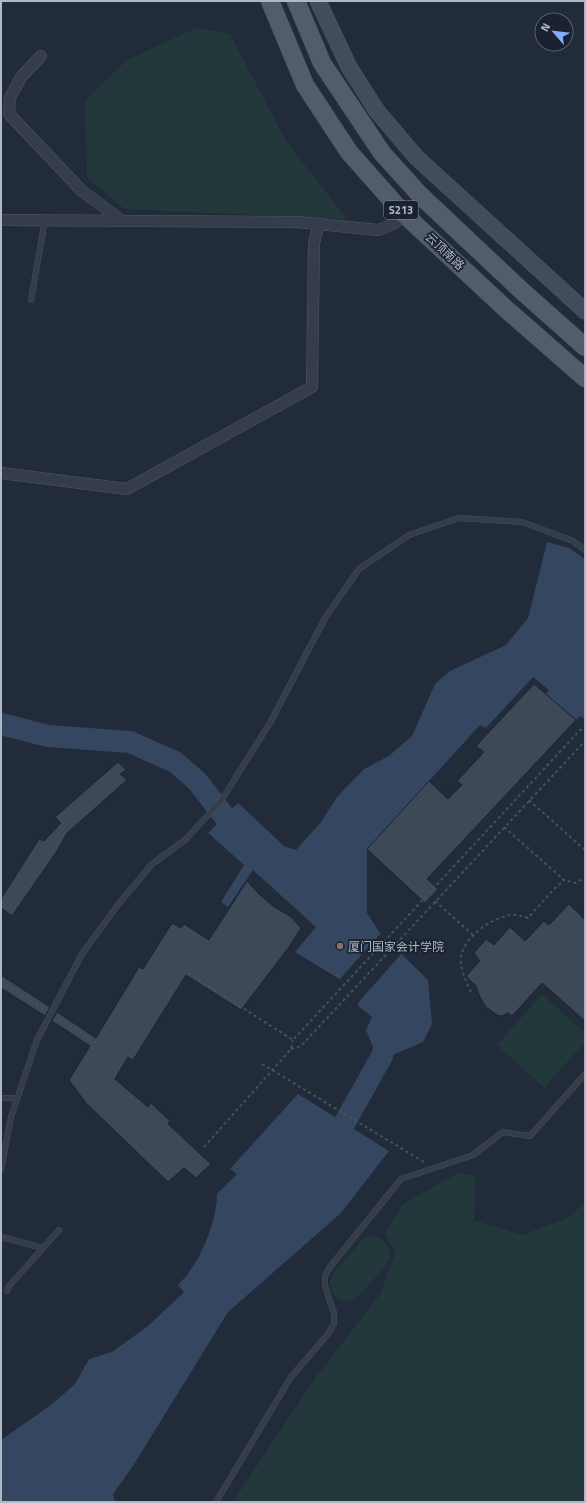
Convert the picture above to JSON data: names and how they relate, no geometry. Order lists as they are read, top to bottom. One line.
{"streets":{"main road":["S213","云顶南路"]},"places":["厦门国家会计学院"],"north":"top left"}
